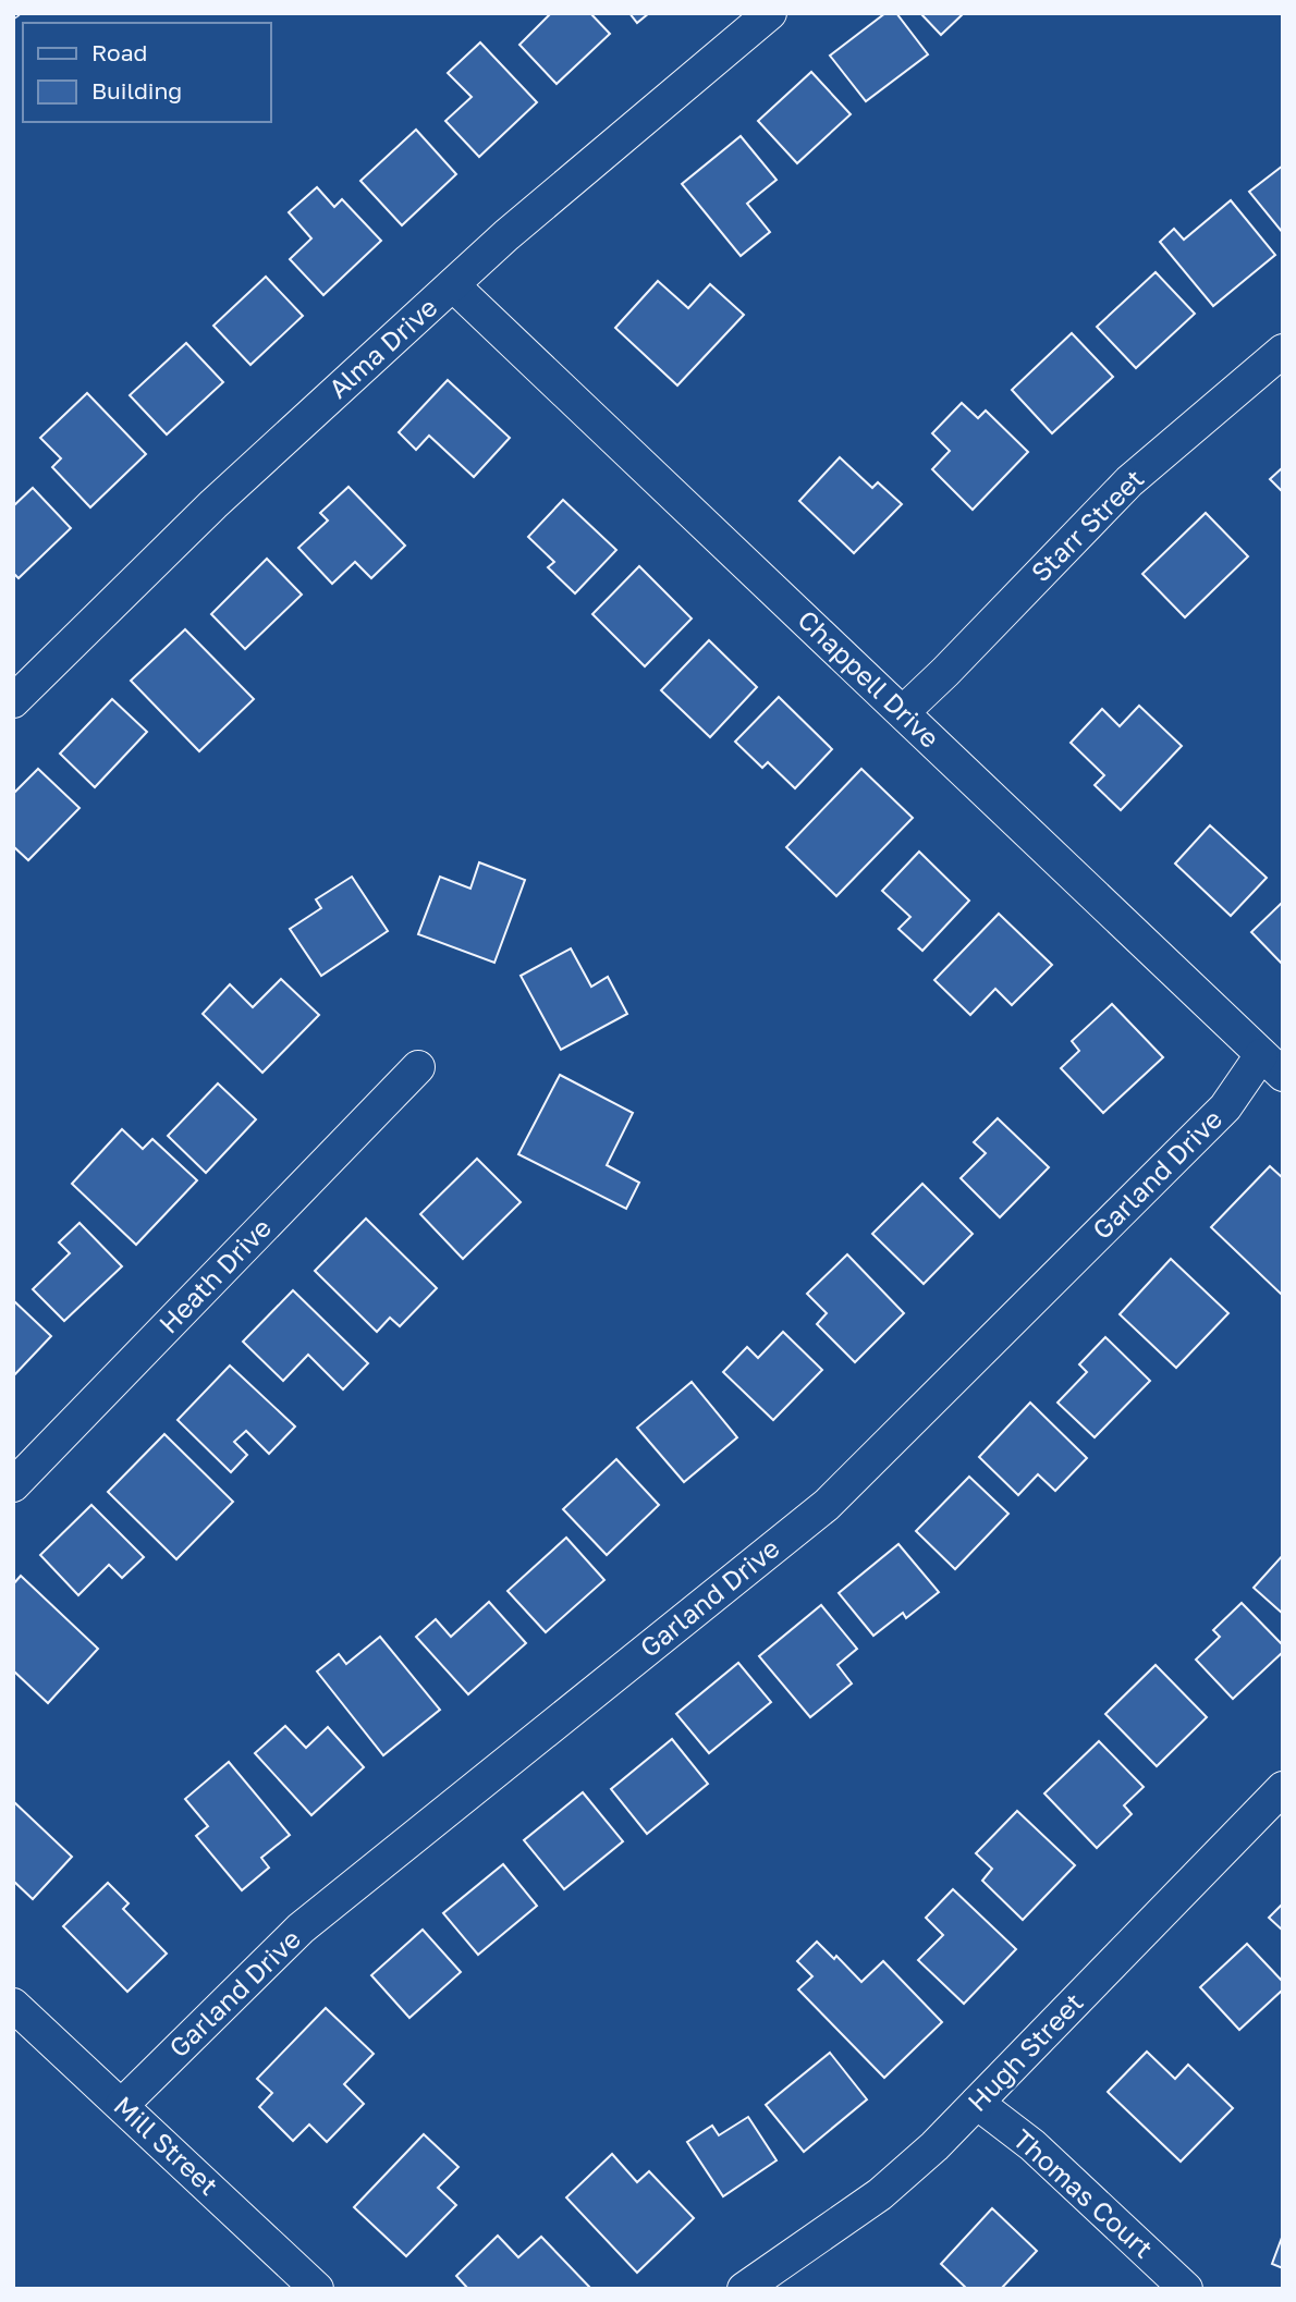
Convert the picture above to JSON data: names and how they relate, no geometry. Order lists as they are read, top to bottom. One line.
{"streets":{"street":["Alma Drive","Starr Street","Chappell Drive","Garland Drive","Heath Drive","Hugh Street","Mill Street","Thomas Court"]},"crossings":[["Alma Drive","Chappell Drive"],["Starr Street","Chappell Drive"],["Chappell Drive","Garland Drive"],["Garland Drive","Mill Street"],["Hugh Street","Thomas Court"]],"legend":["Road","Building"]}
